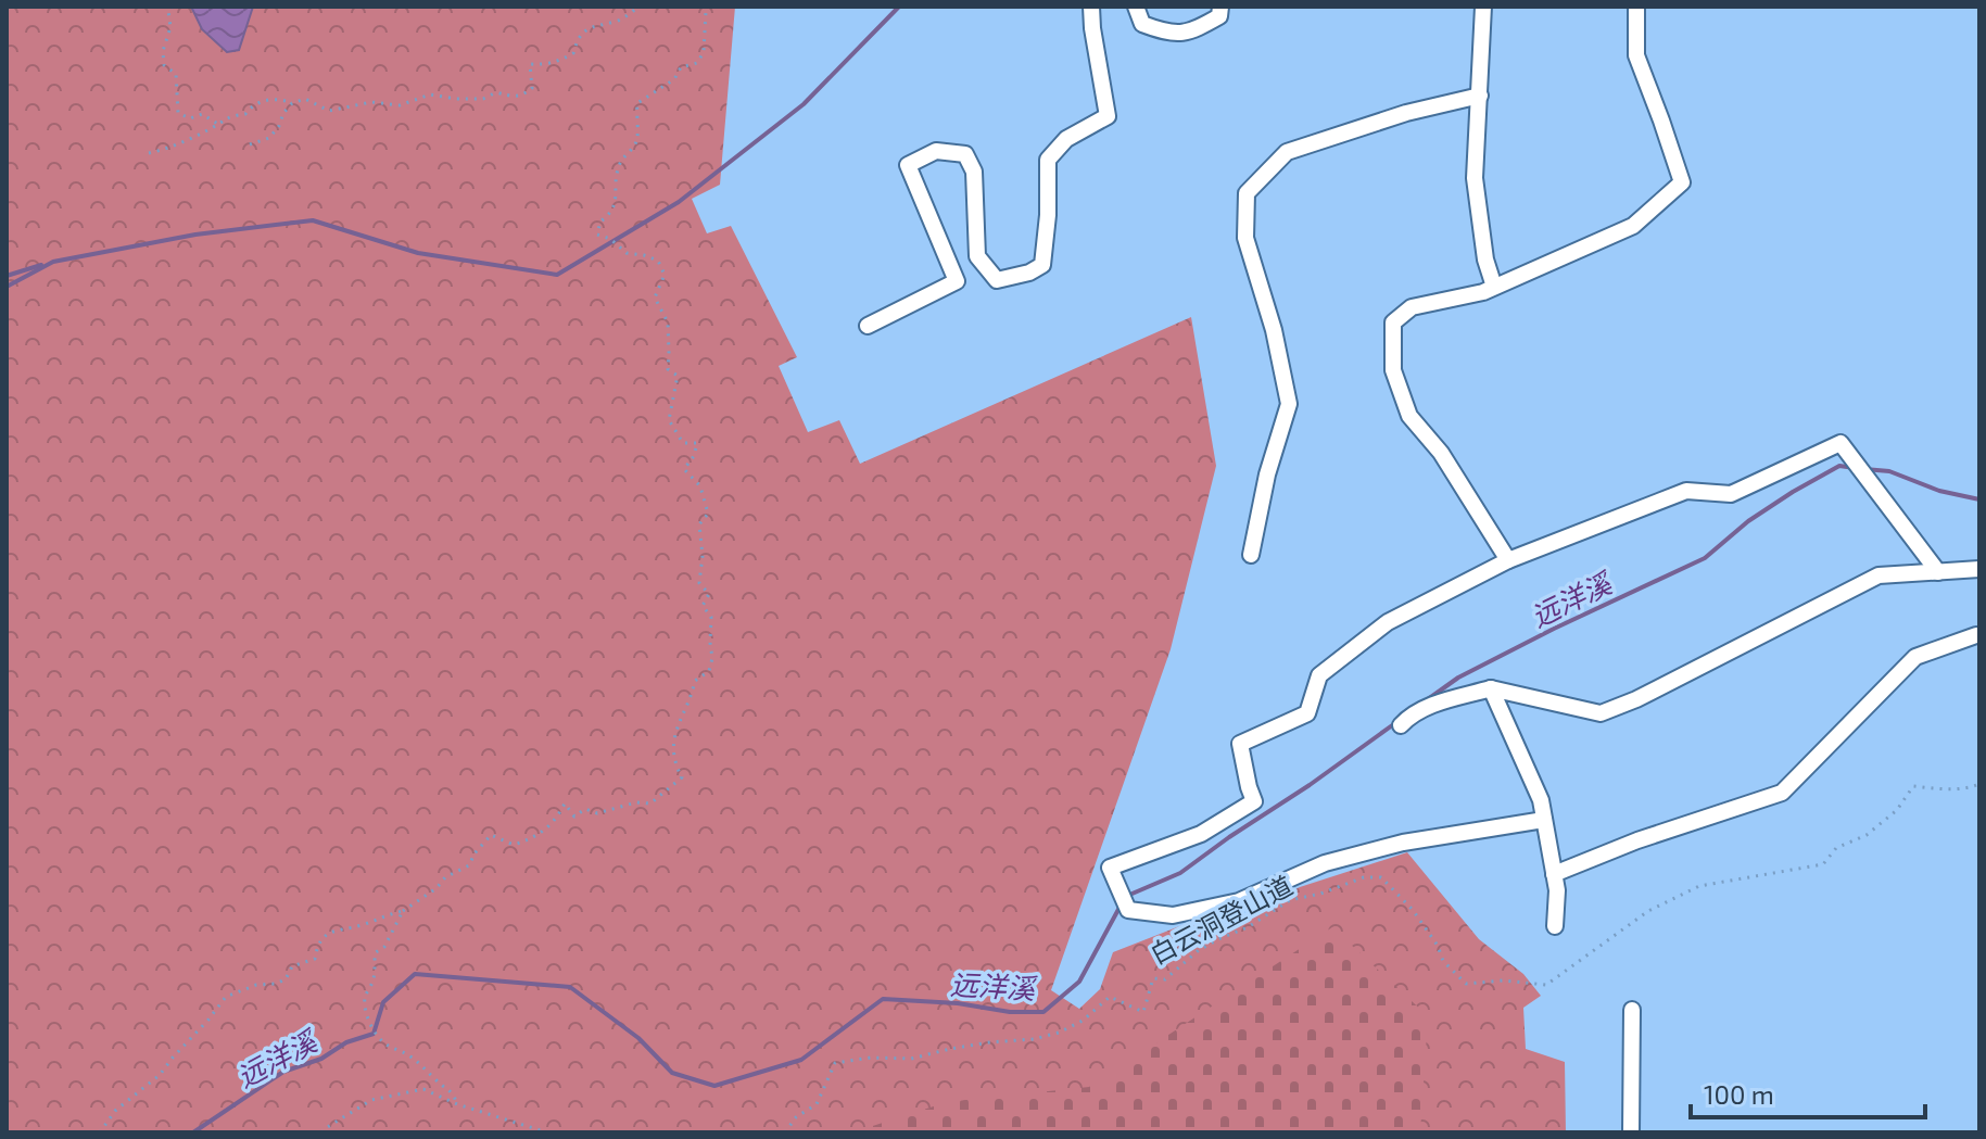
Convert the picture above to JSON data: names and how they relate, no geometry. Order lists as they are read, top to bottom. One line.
{"streets":{"path":["白云洞登山道"]},"water":["远洋溪"],"scale_bar":"100 m"}
